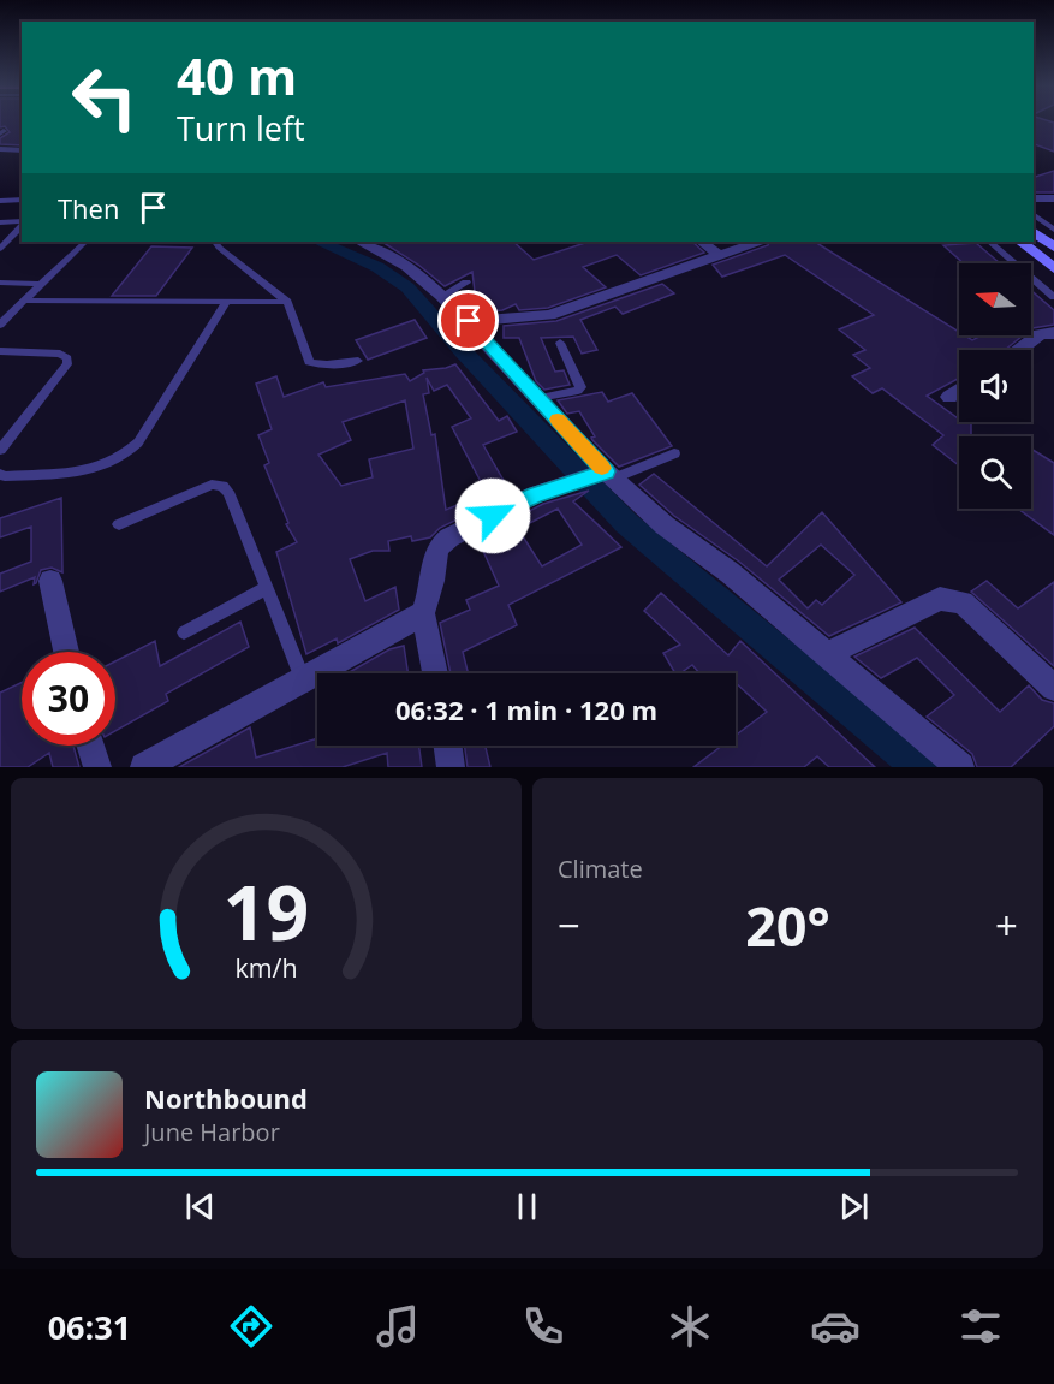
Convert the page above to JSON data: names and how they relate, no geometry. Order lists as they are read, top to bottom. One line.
{"north":"left","page":{"turn":["40 m","Turn left"],"then":"Then","limit":"30","trip":"06:32 · 1 min · 120 m","tile":"Climate","heat":["−","20°","+"],"song":["Northbound","June Harbor"],"tabs":"06:31","gauge":["19","km/h"]}}
